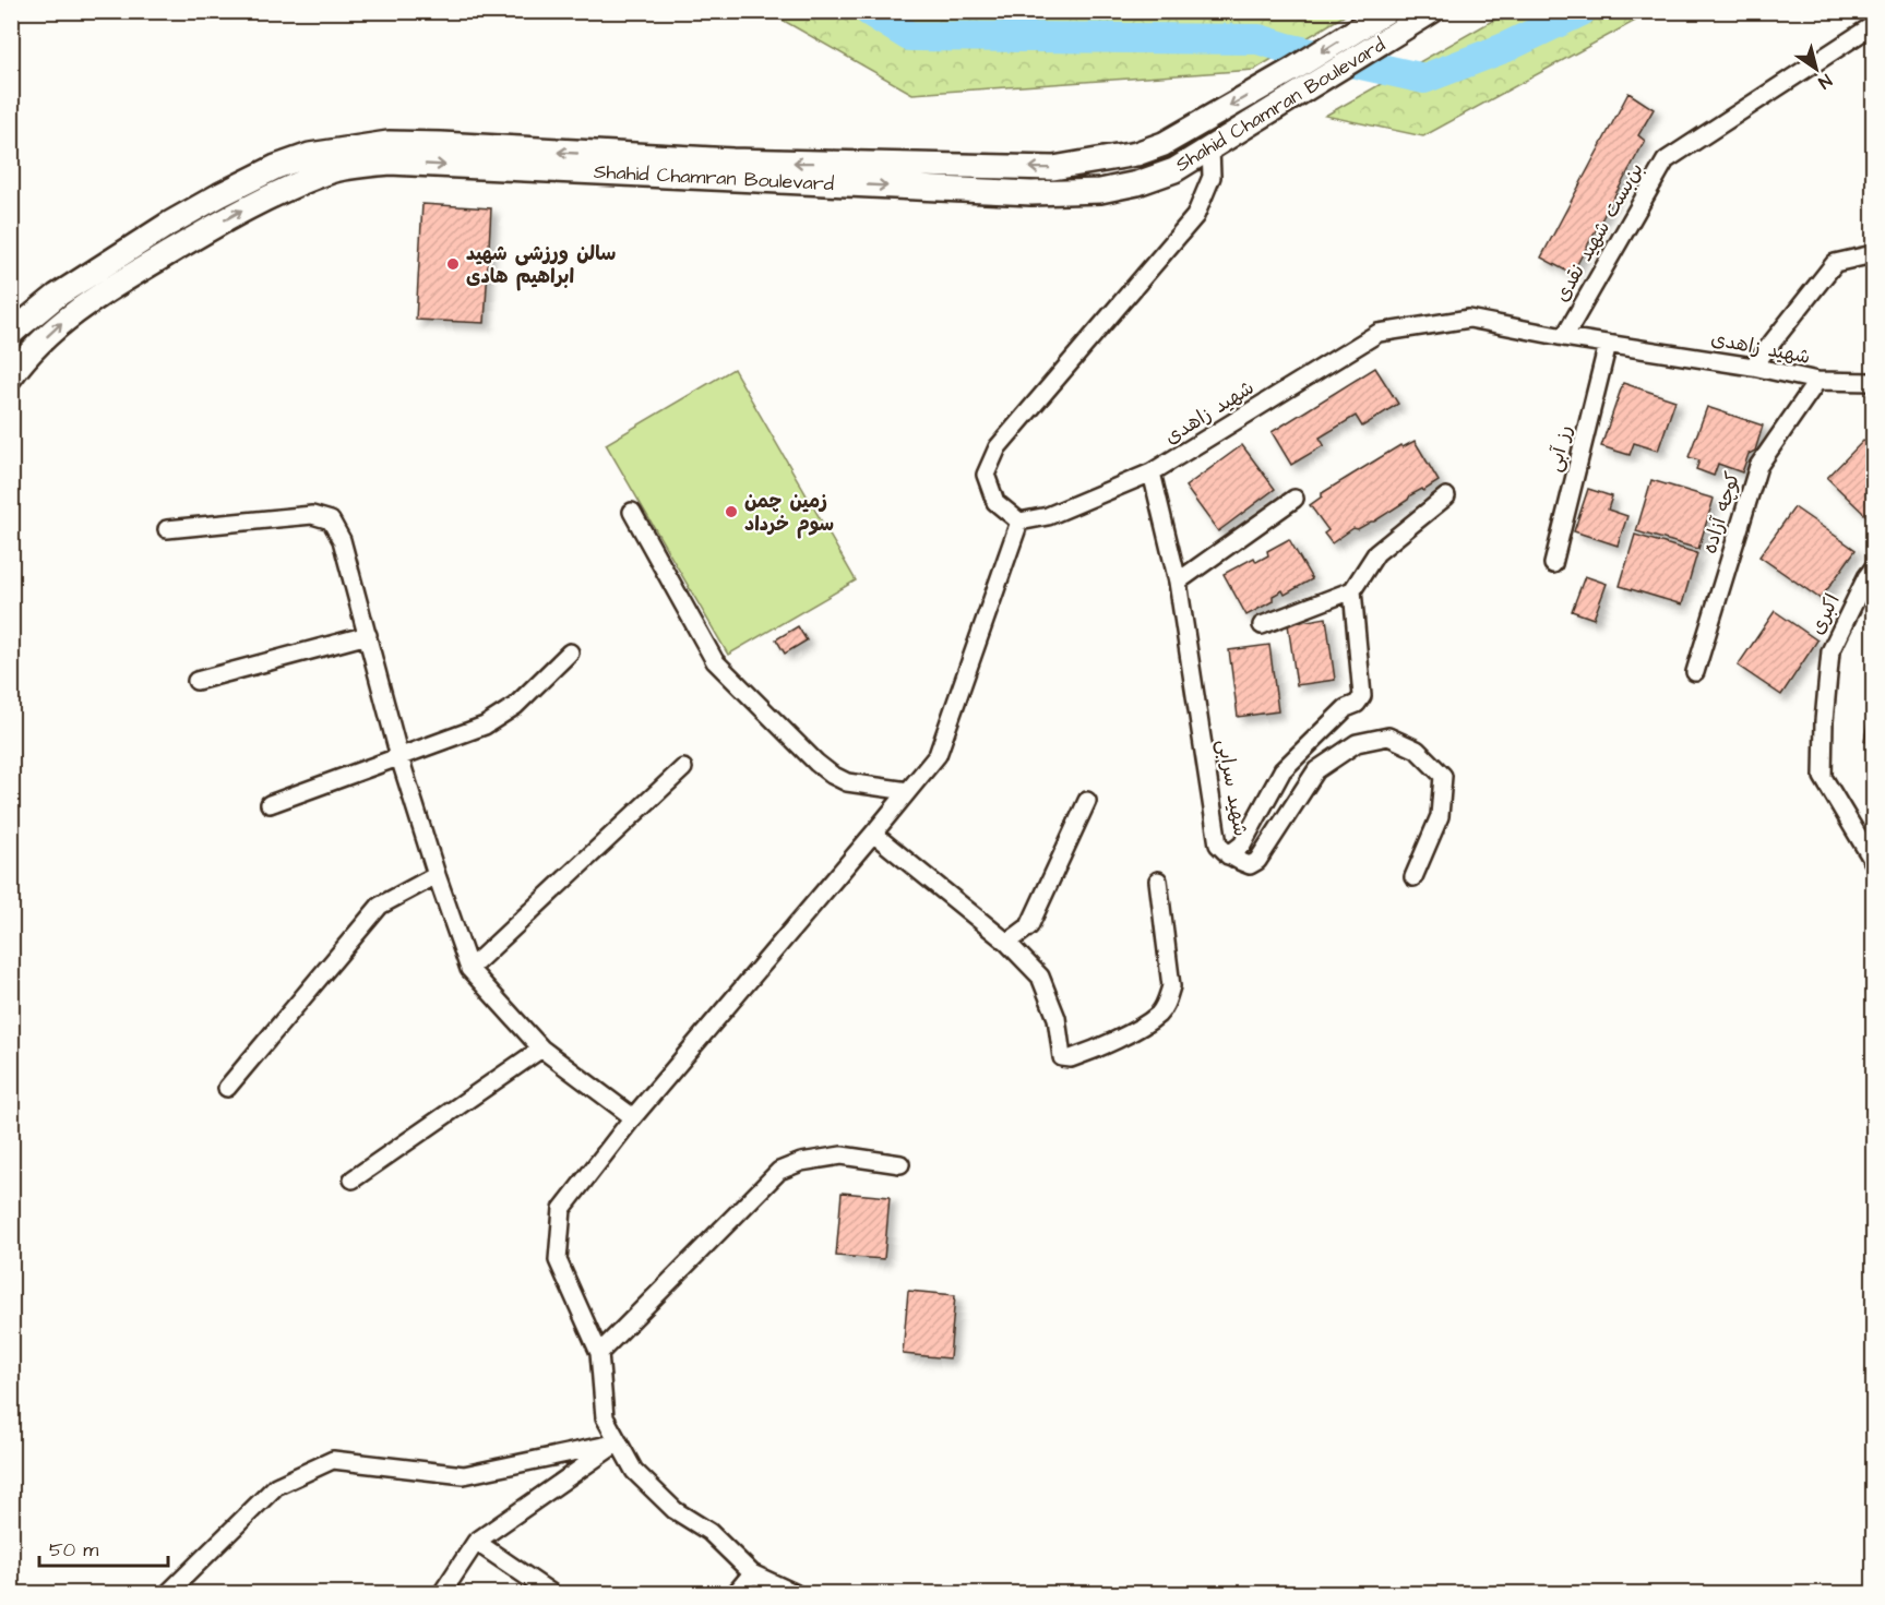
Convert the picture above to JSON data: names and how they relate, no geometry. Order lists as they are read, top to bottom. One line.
{"streets":{"main road":["Shahid Chamran Boulevard"],"street":["بن‌بست شهید نقدی","شهید زاهدی","رز آبی","کوچه آزاده","اکبری","شهید سرابی"]},"crossings":[["بن‌بست شهید نقدی","شهید زاهدی"],["شهید زاهدی","رز آبی"],["شهید زاهدی","کوچه آزاده"],["شهید زاهدی","شهید سرابی"]],"places":["سالن ورزشی شهید ابراهیم هادی","زمین چمن سوم خرداد"],"scale_bar":"50 m","north":"bottom right"}
